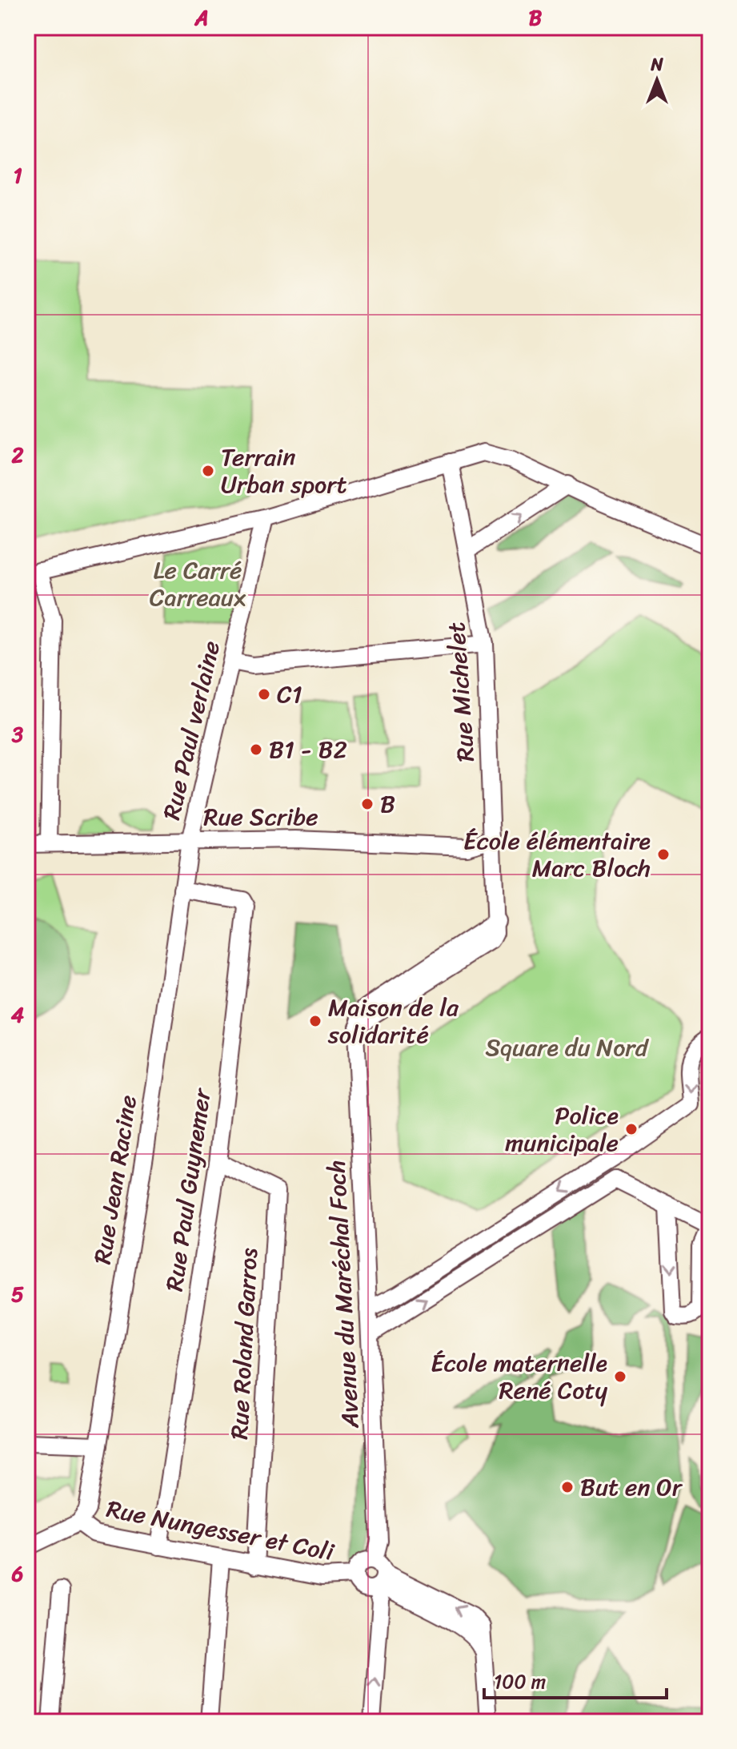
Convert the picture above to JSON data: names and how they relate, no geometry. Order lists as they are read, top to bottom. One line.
{"streets":{"street":["Rue Michelet","Rue Paul verlaine","Rue Scribe","Rue Jean Racine","Rue Paul Guynemer","Avenue du Maréchal Foch","Rue Roland Garros","Rue Nungesser et Coli"]},"crossings":[["Rue Michelet","Rue Scribe"],["Rue Michelet","Avenue du Maréchal Foch"],["Rue Paul verlaine","Rue Scribe"],["Rue Paul verlaine","Rue Jean Racine"],["Rue Scribe","Rue Jean Racine"],["Rue Jean Racine","Rue Paul Guynemer"],["Rue Jean Racine","Rue Nungesser et Coli"],["Rue Paul Guynemer","Rue Roland Garros"],["Rue Paul Guynemer","Rue Nungesser et Coli"],["Rue Roland Garros","Rue Nungesser et Coli"]],"parks":["Le Carré Carreaux","Square du Nord"],"places":["Terrain Urban sport","C1","B1 - B2","B","École élémentaire Marc Bloch","Maison de la solidarité","Police municipale","École maternelle René Coty","But en Or"],"scale_bar":"100 m","north":"top","grid":{"columns":["A","B"],"rows":["1","2","3","4","5","6"]}}
